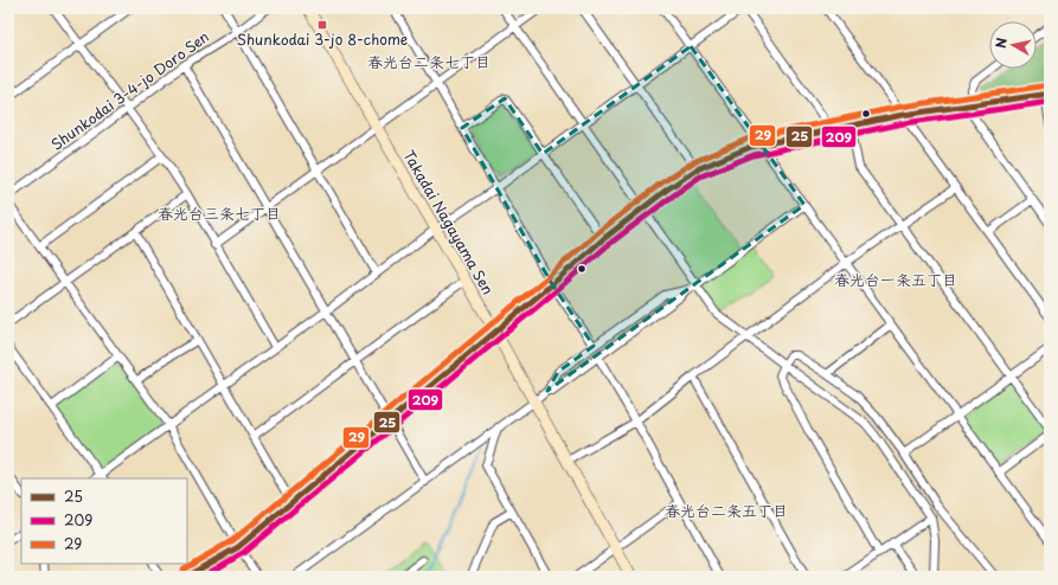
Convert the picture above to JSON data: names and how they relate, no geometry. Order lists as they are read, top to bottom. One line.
{"streets":{"street":["Shunkodai 3-4-jo Doro Sen","Takadai Nagayama Sen"]},"districts":["春光台二条七丁目","春光台三条七丁目","春光台一条五丁目","春光台二条五丁目"],"places":{"transit":["Shunkodai 3-jo 8-chome"]},"lines":["transit line 29","transit line 25","transit line 209"],"legend":["25","209","29"],"north":"left"}
